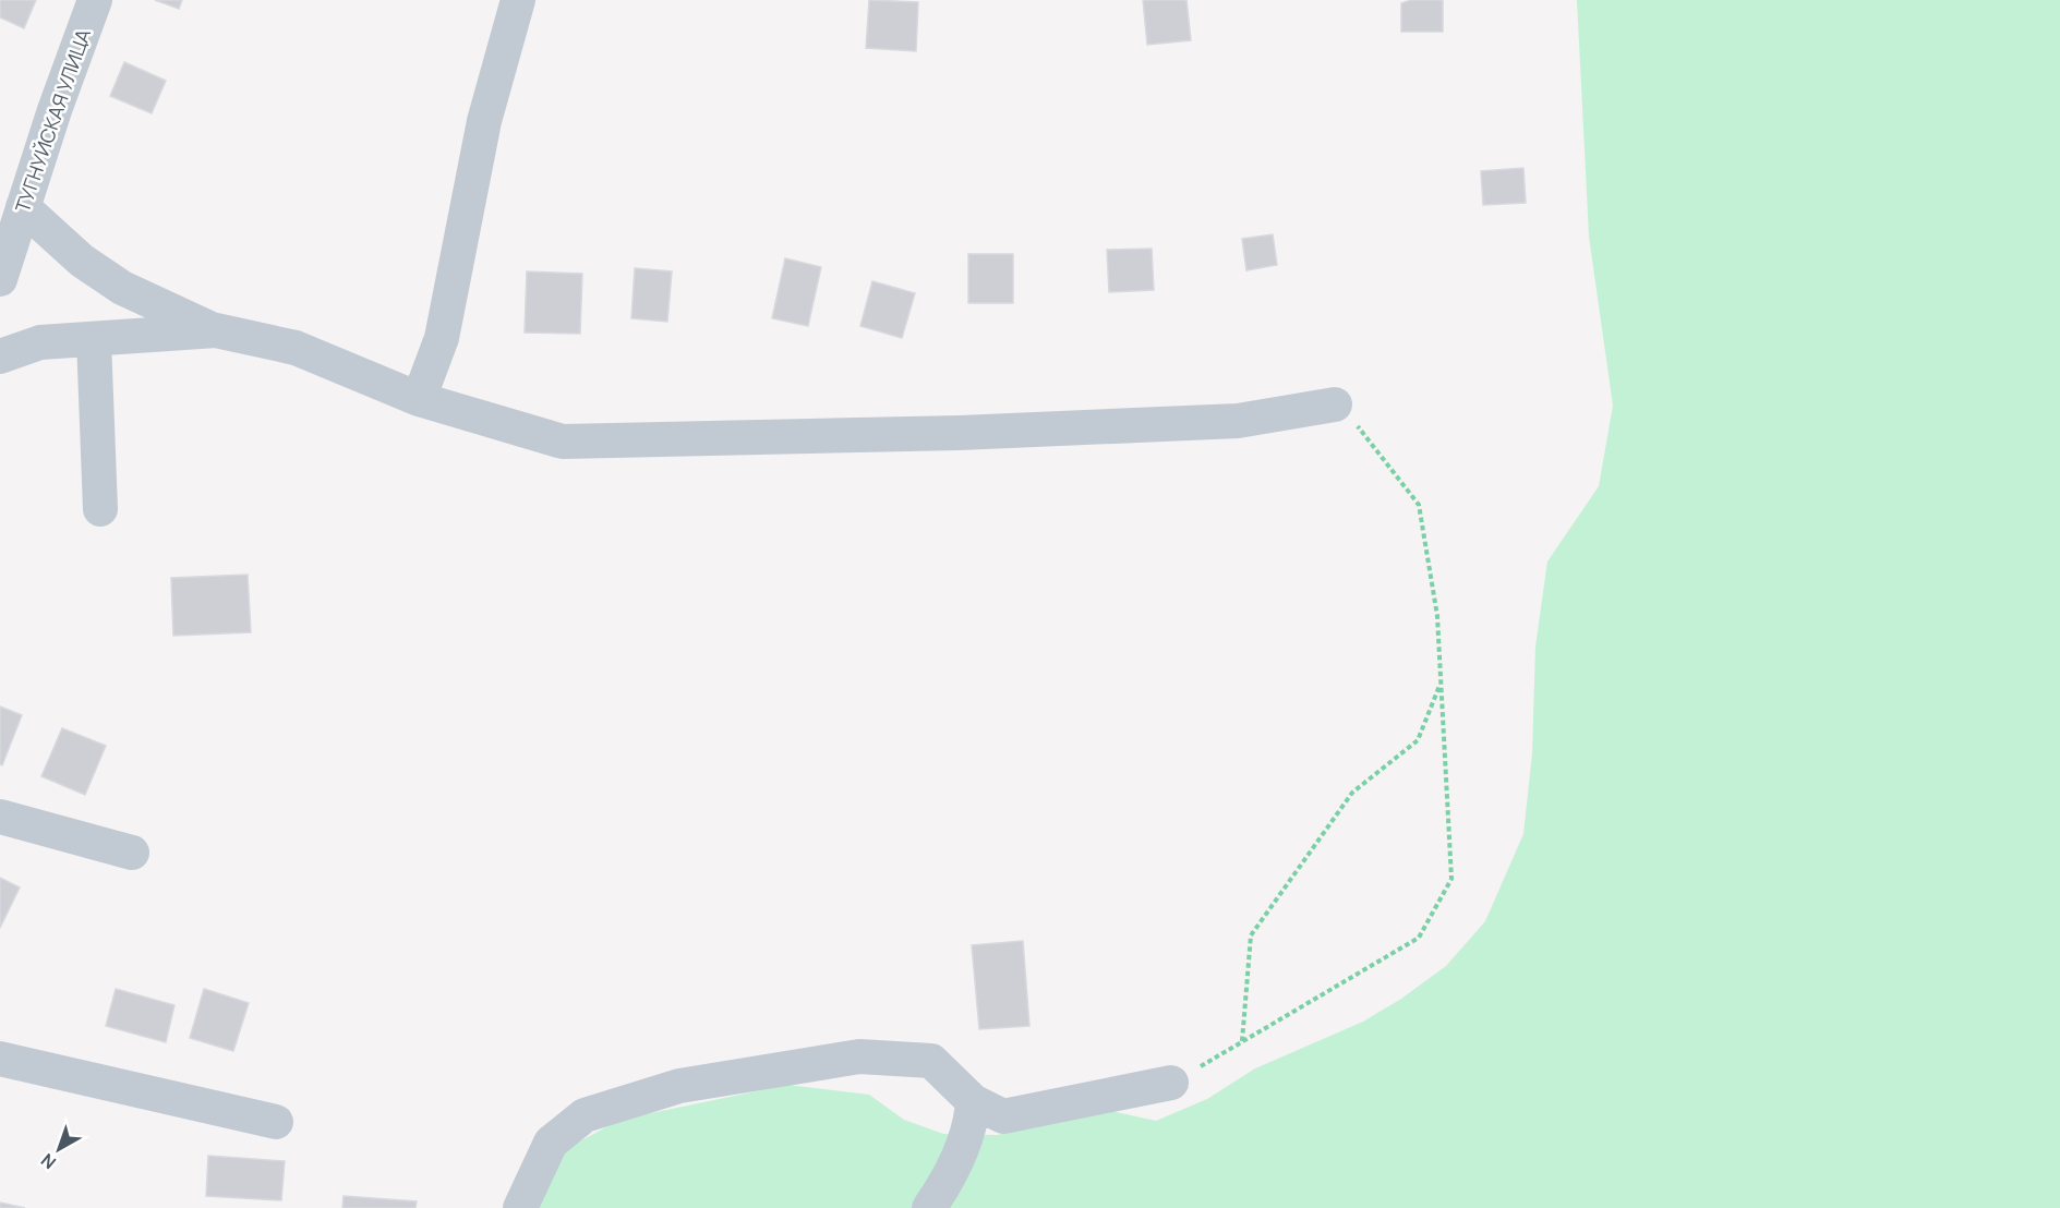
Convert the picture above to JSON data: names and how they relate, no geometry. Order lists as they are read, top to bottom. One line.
{"streets":{"street":["ТУГНУЙСКАЯ УЛИЦА"]},"north":"bottom left"}
